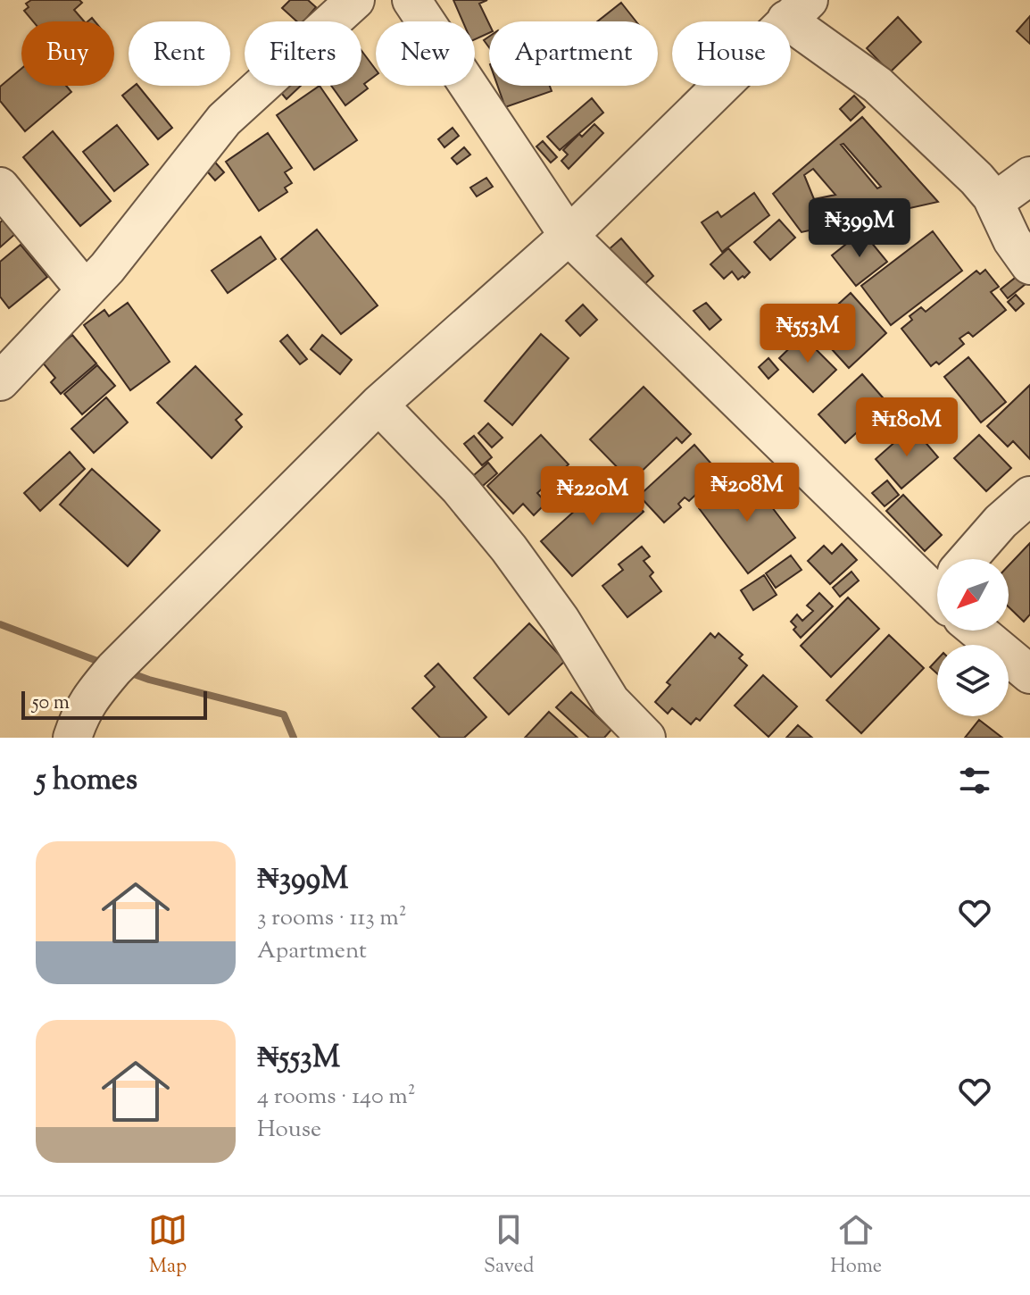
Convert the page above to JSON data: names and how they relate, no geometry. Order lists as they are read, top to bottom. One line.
{"scale_bar":"50 m","north":"bottom left","page":{"chip":["Buy","Rent","Filters","New","Apartment","House"],"price":["₦399M","₦553M","₦180M","₦208M","₦220M"],"scale":"50 m","heading":"5 homes","list":[{"name":"₦399M","note":"3 rooms · 113 m² · Apartment"},{"name":"₦553M","note":"4 rooms · 140 m² · House"}],"tabs":["Map","Saved","Home"]}}
